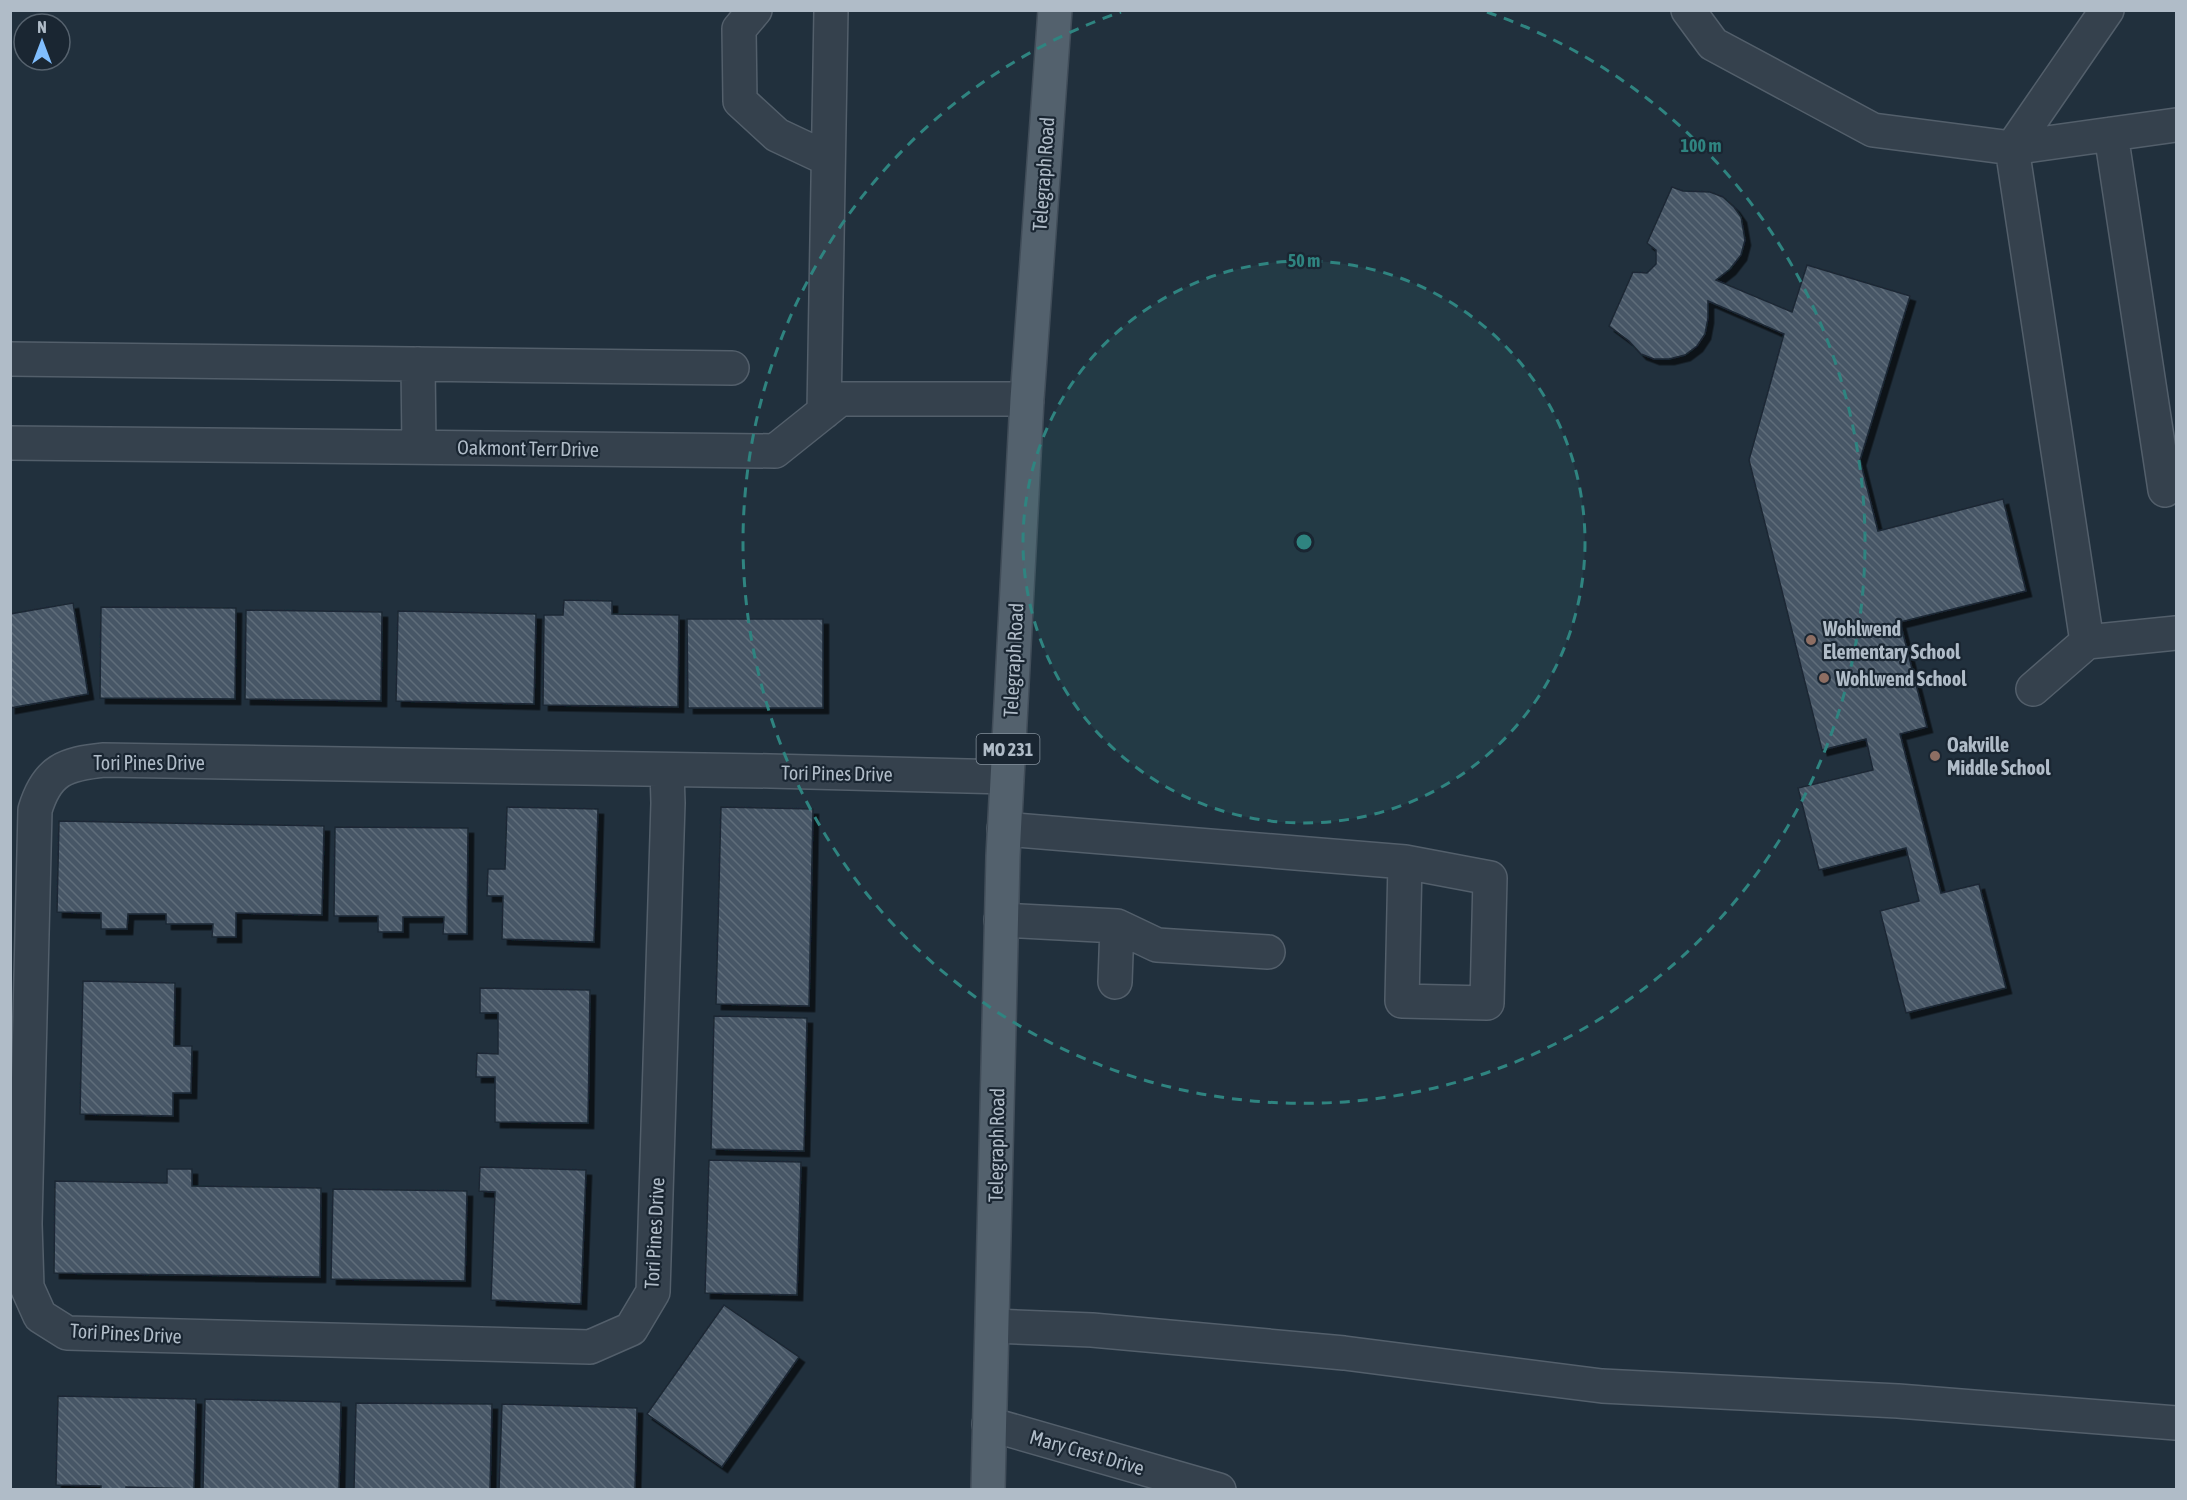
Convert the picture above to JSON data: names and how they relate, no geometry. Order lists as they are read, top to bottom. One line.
{"streets":{"main road":["Telegraph Road","MO 231"],"street":["Oakmont Terr Drive","Tori Pines Drive","Mary Crest Drive"]},"crossings":[["Telegraph Road","Oakmont Terr Drive"],["Telegraph Road","Tori Pines Drive"],["Telegraph Road","Mary Crest Drive"]],"places":["Wohlwend Elementary School","Wohlwend School","Oakville Middle School"],"north":"top","rings":["100 m","50 m"]}
